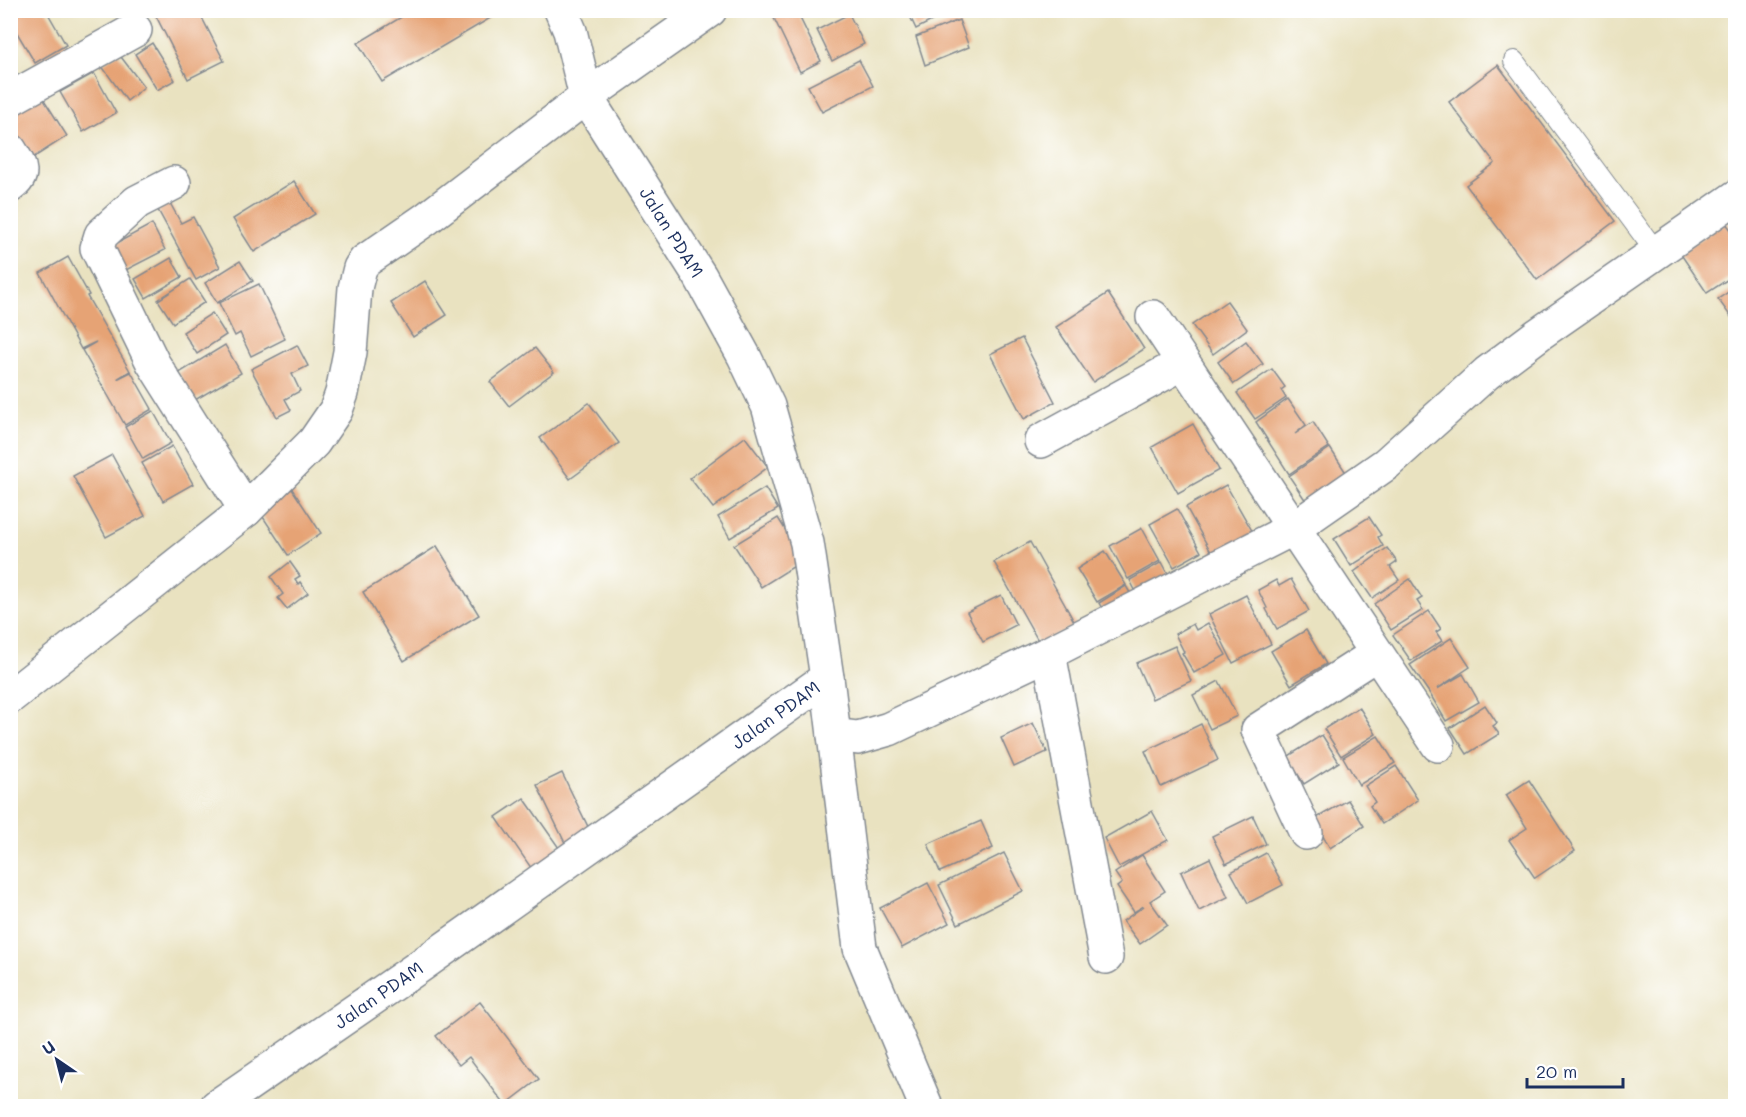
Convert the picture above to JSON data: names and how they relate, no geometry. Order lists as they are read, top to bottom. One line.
{"streets":{"street":["Jalan PDAM"]},"scale_bar":"20 m","north":"top left"}
